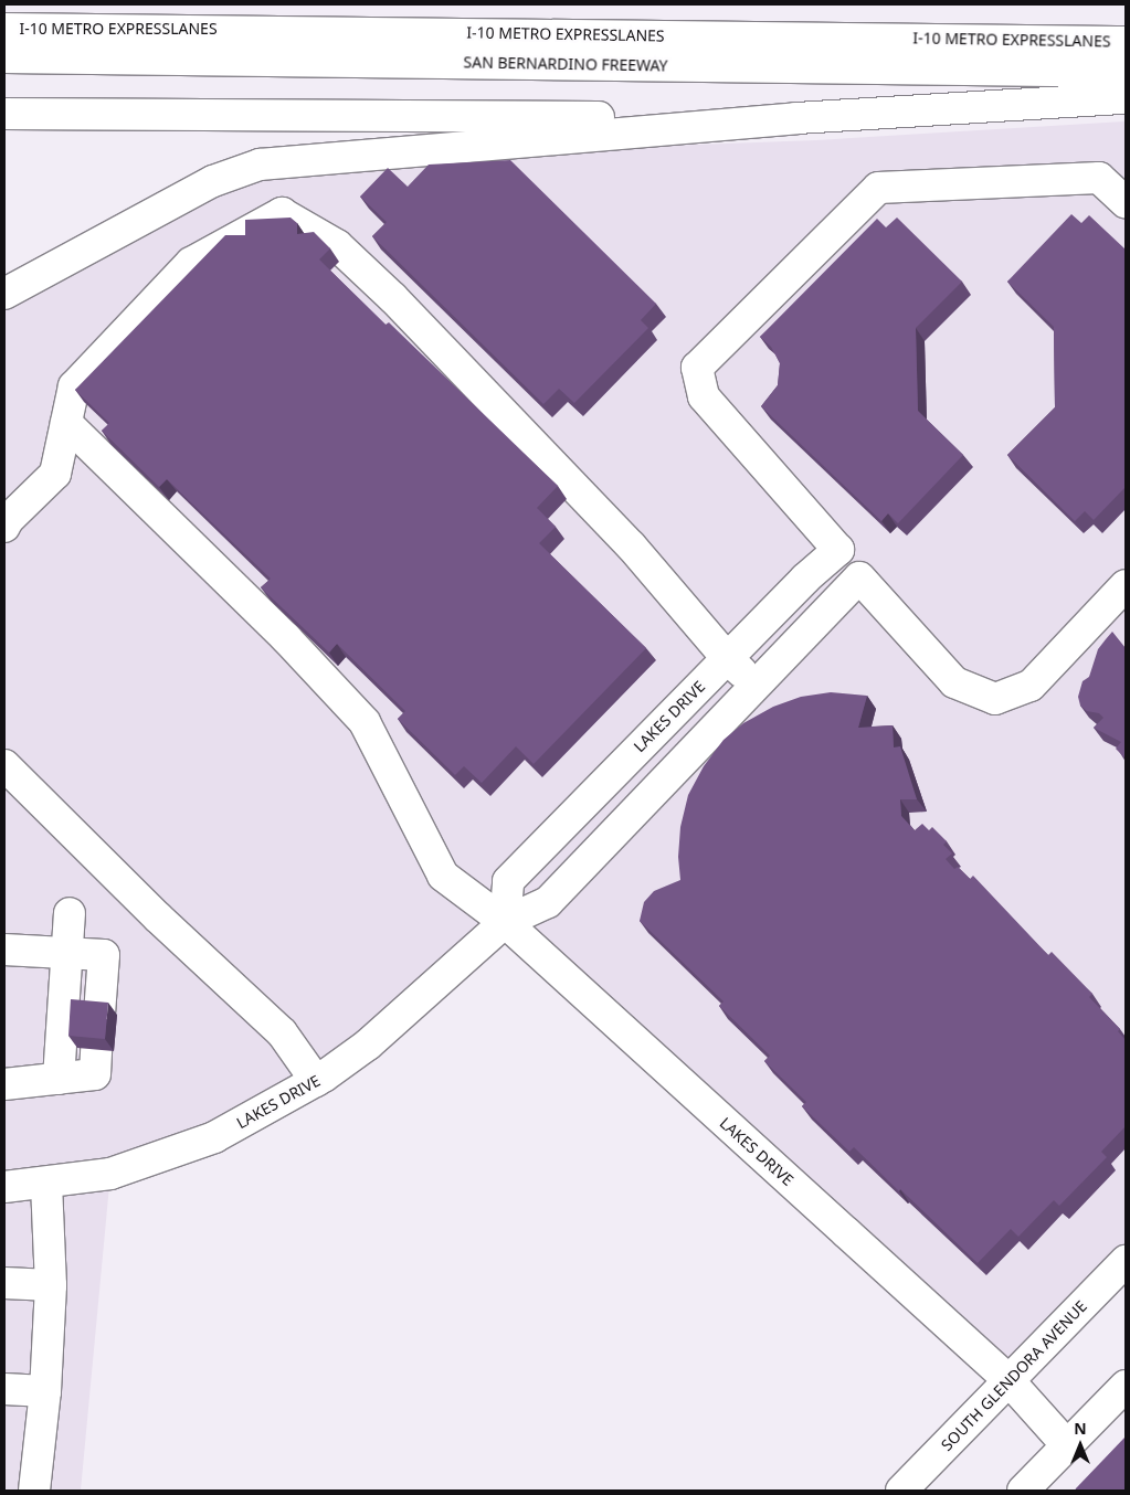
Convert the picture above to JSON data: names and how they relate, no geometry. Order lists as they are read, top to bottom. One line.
{"streets":{"main road":["I-10 METRO EXPRESSLANES","SAN BERNARDINO FREEWAY","LAKES DRIVE","SOUTH GLENDORA AVENUE"]},"crossings":[["LAKES DRIVE","SOUTH GLENDORA AVENUE"]],"north":"top"}
